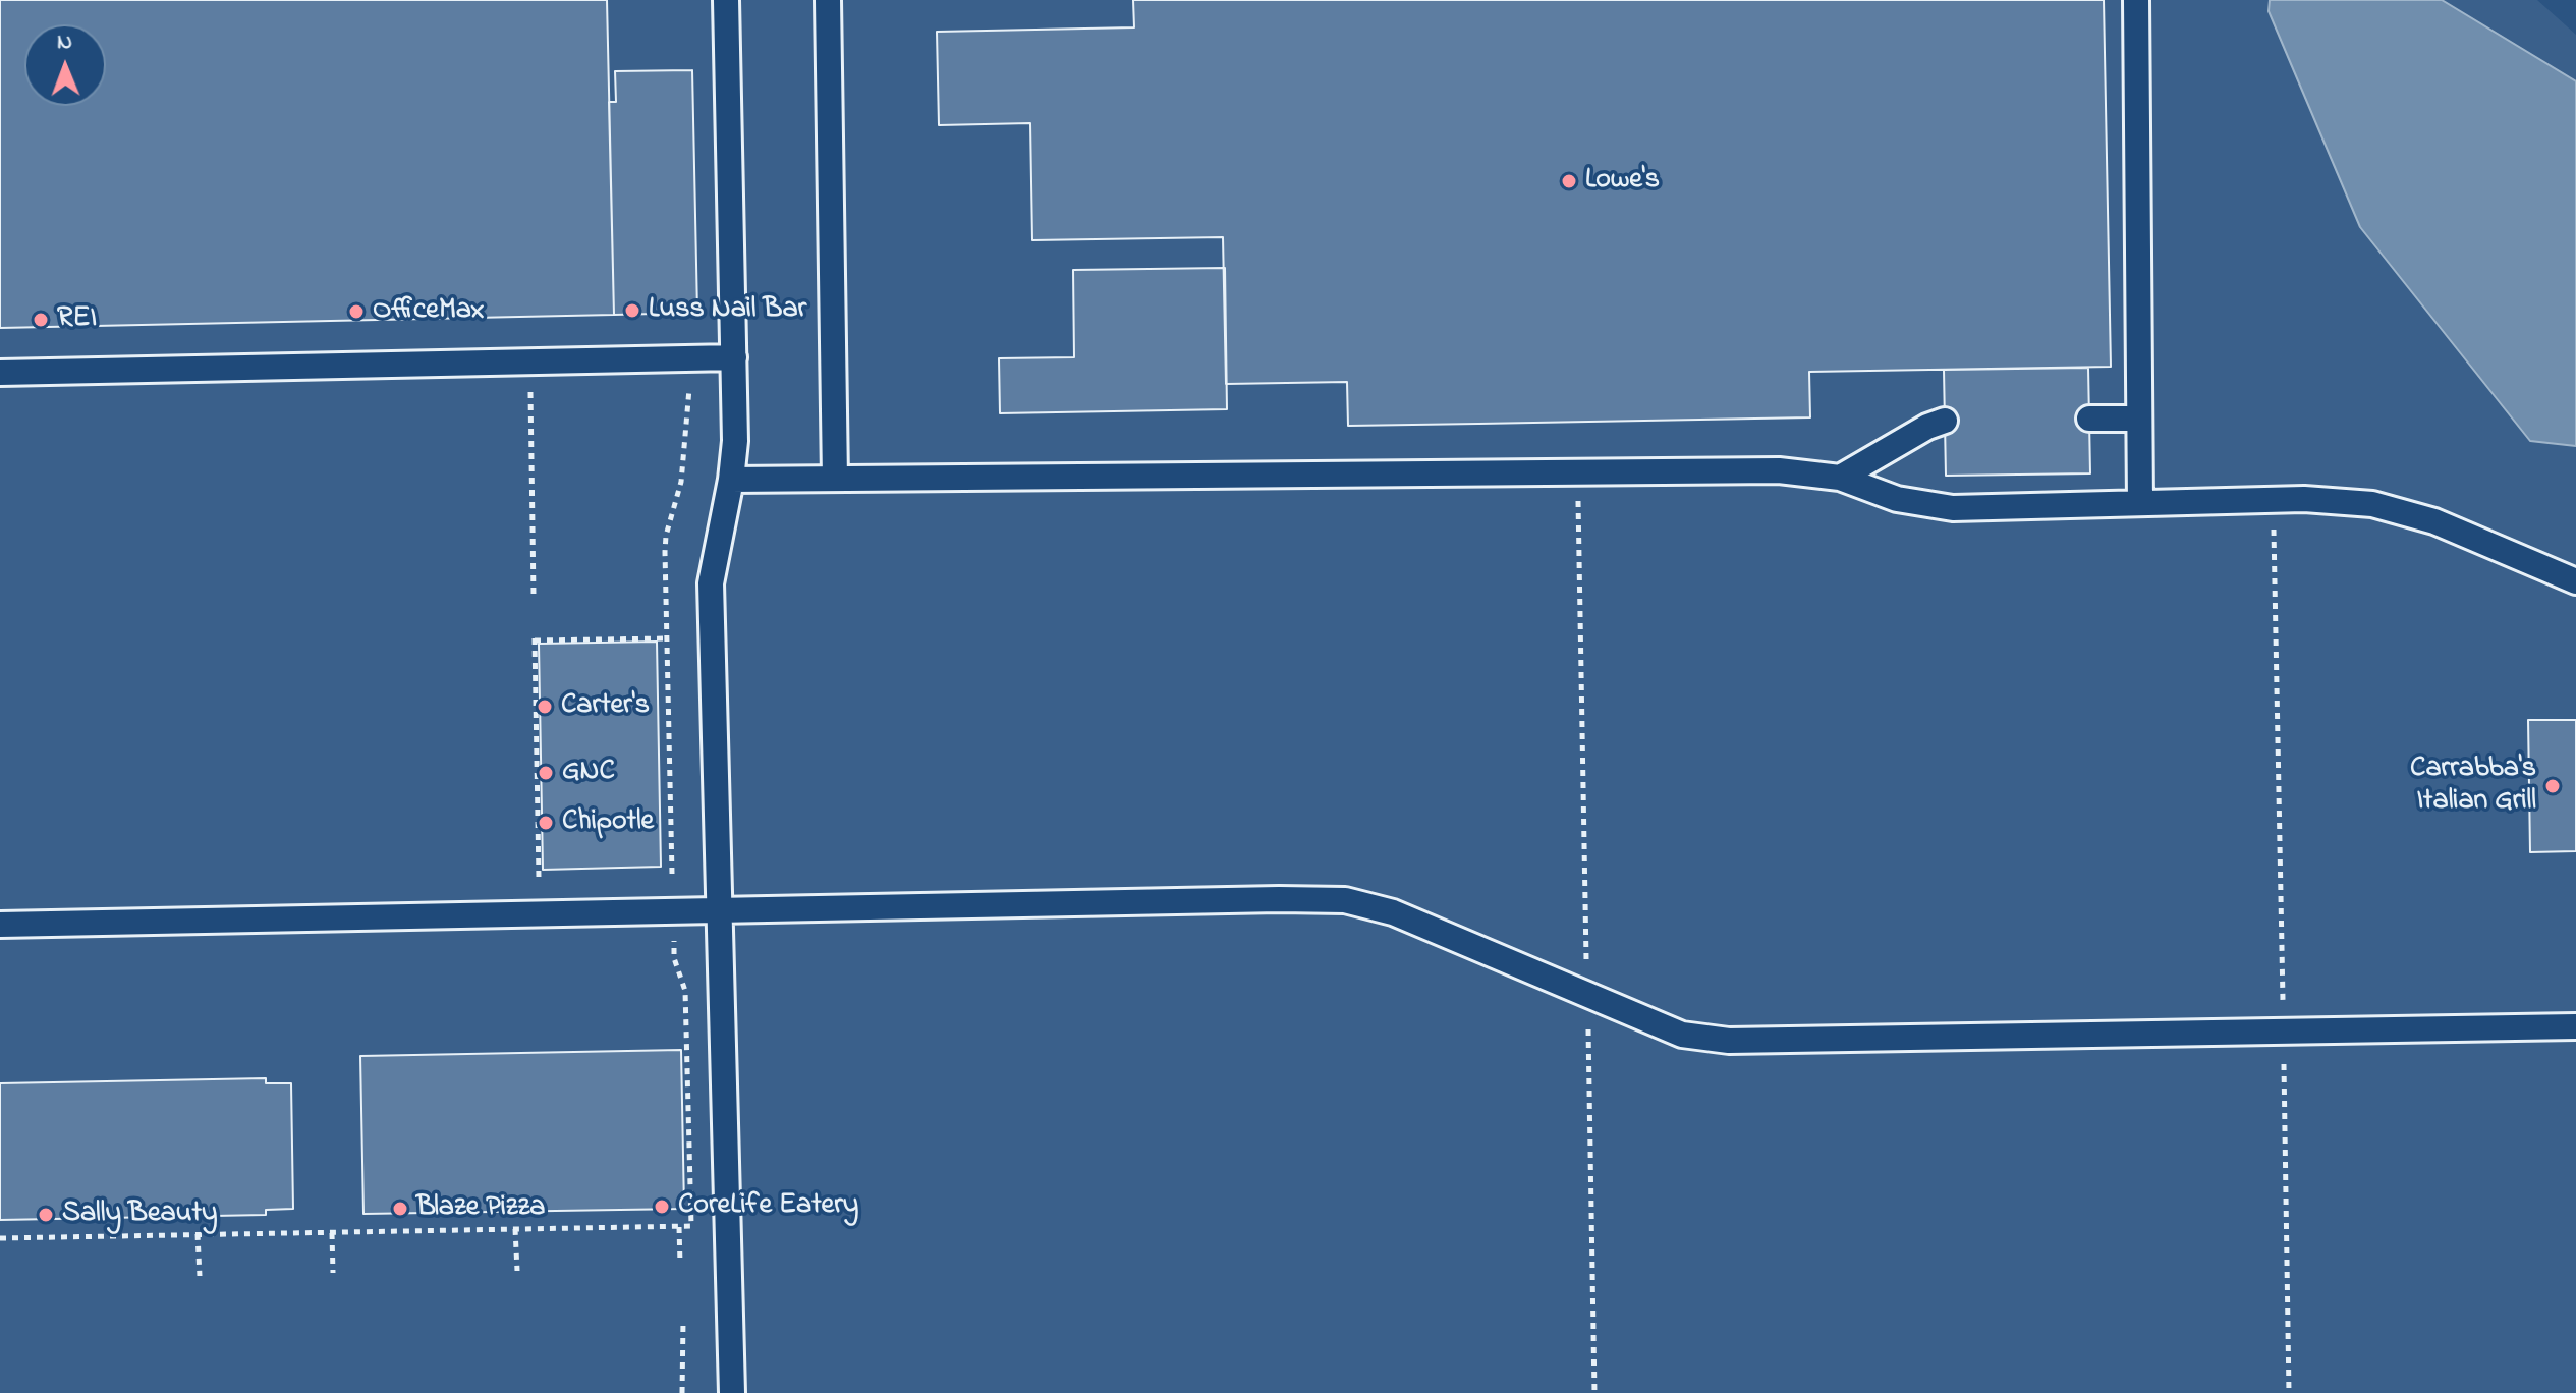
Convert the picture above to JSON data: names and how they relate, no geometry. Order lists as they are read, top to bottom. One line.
{"places":["Lowe's","Luss Nail Bar","OfficeMax","REI","Carter's","GNC","Carrabba's Italian Grill","Chipotle","CoreLife Eatery","Blaze Pizza","Sally Beauty"],"north":"top"}
